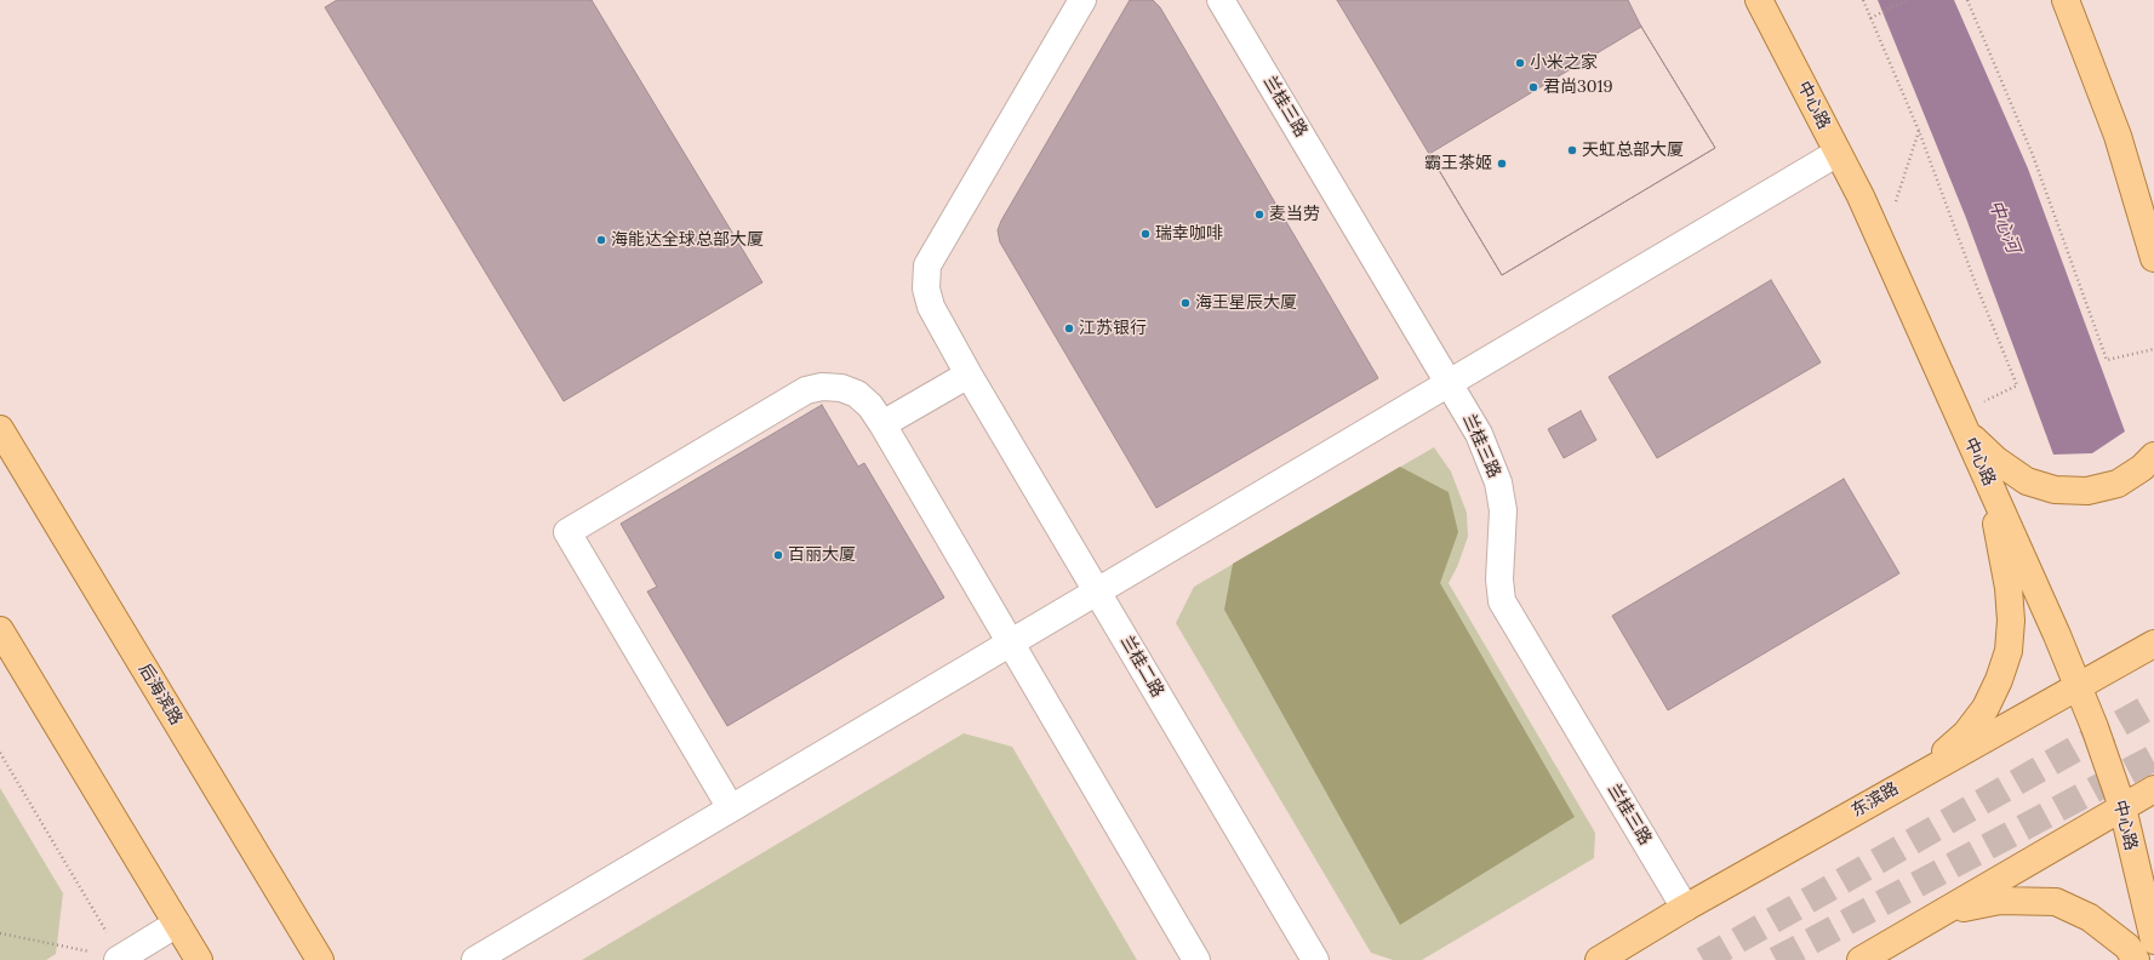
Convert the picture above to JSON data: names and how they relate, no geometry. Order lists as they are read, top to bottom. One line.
{"streets":{"main road":["中心路","后海滨路","东滨路"],"street":["兰桂三路","兰桂二路"]},"crossings":[["中心路","东滨路"],["兰桂三路","东滨路"]],"water":["中心河"],"places":["小米之家","君尚3019","天虹总部大厦","霸王茶姬","麦当劳","瑞幸咖啡","海能达全球总部大厦","海王星辰大厦","江苏银行","百丽大厦"]}
